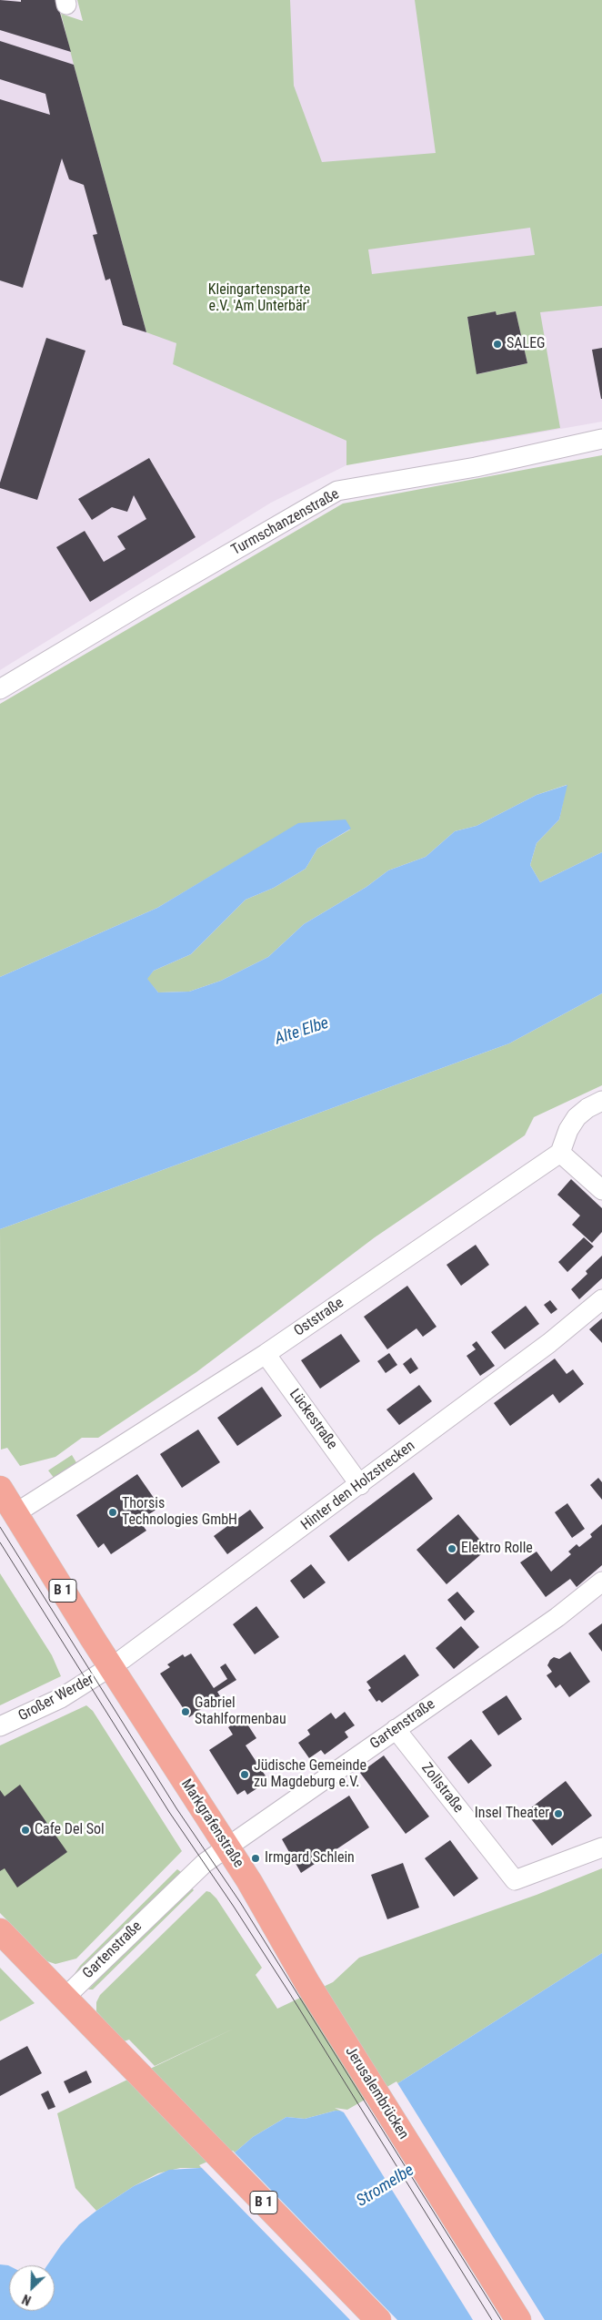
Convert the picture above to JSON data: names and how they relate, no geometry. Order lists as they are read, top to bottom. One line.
{"streets":{"main road":["B 1","Markgrafenstraße","Jerusalembrücken"],"street":["Turmschanzenstraße","Oststraße","Lückestraße","Hinter den Holzstrecken","Großer Werder","Gartenstraße","Zollstraße"]},"crossings":[["Oststraße","Lückestraße"],["Oststraße","B 1"],["Lückestraße","Hinter den Holzstrecken"],["Hinter den Holzstrecken","B 1"],["Hinter den Holzstrecken","Großer Werder"],["Hinter den Holzstrecken","Markgrafenstraße"],["B 1","Großer Werder"],["B 1","Gartenstraße"],["B 1","Markgrafenstraße"],["Großer Werder","Markgrafenstraße"],["Gartenstraße","Zollstraße"],["Gartenstraße","Markgrafenstraße"],["Markgrafenstraße","Jerusalembrücken"]],"water":["Alte Elbe","Stromelbe"],"parks":["Kleingartensparte e.V. 'Am Unterbär'"],"places":["SALEG","Thorsis Technologies GmbH","Elektro Rolle","Gabriel Stahlformenbau","Jüdische Gemeinde zu Magdeburg e.V.","Insel Theater","Cafe Del Sol","Irmgard Schlein"],"north":"bottom left"}
